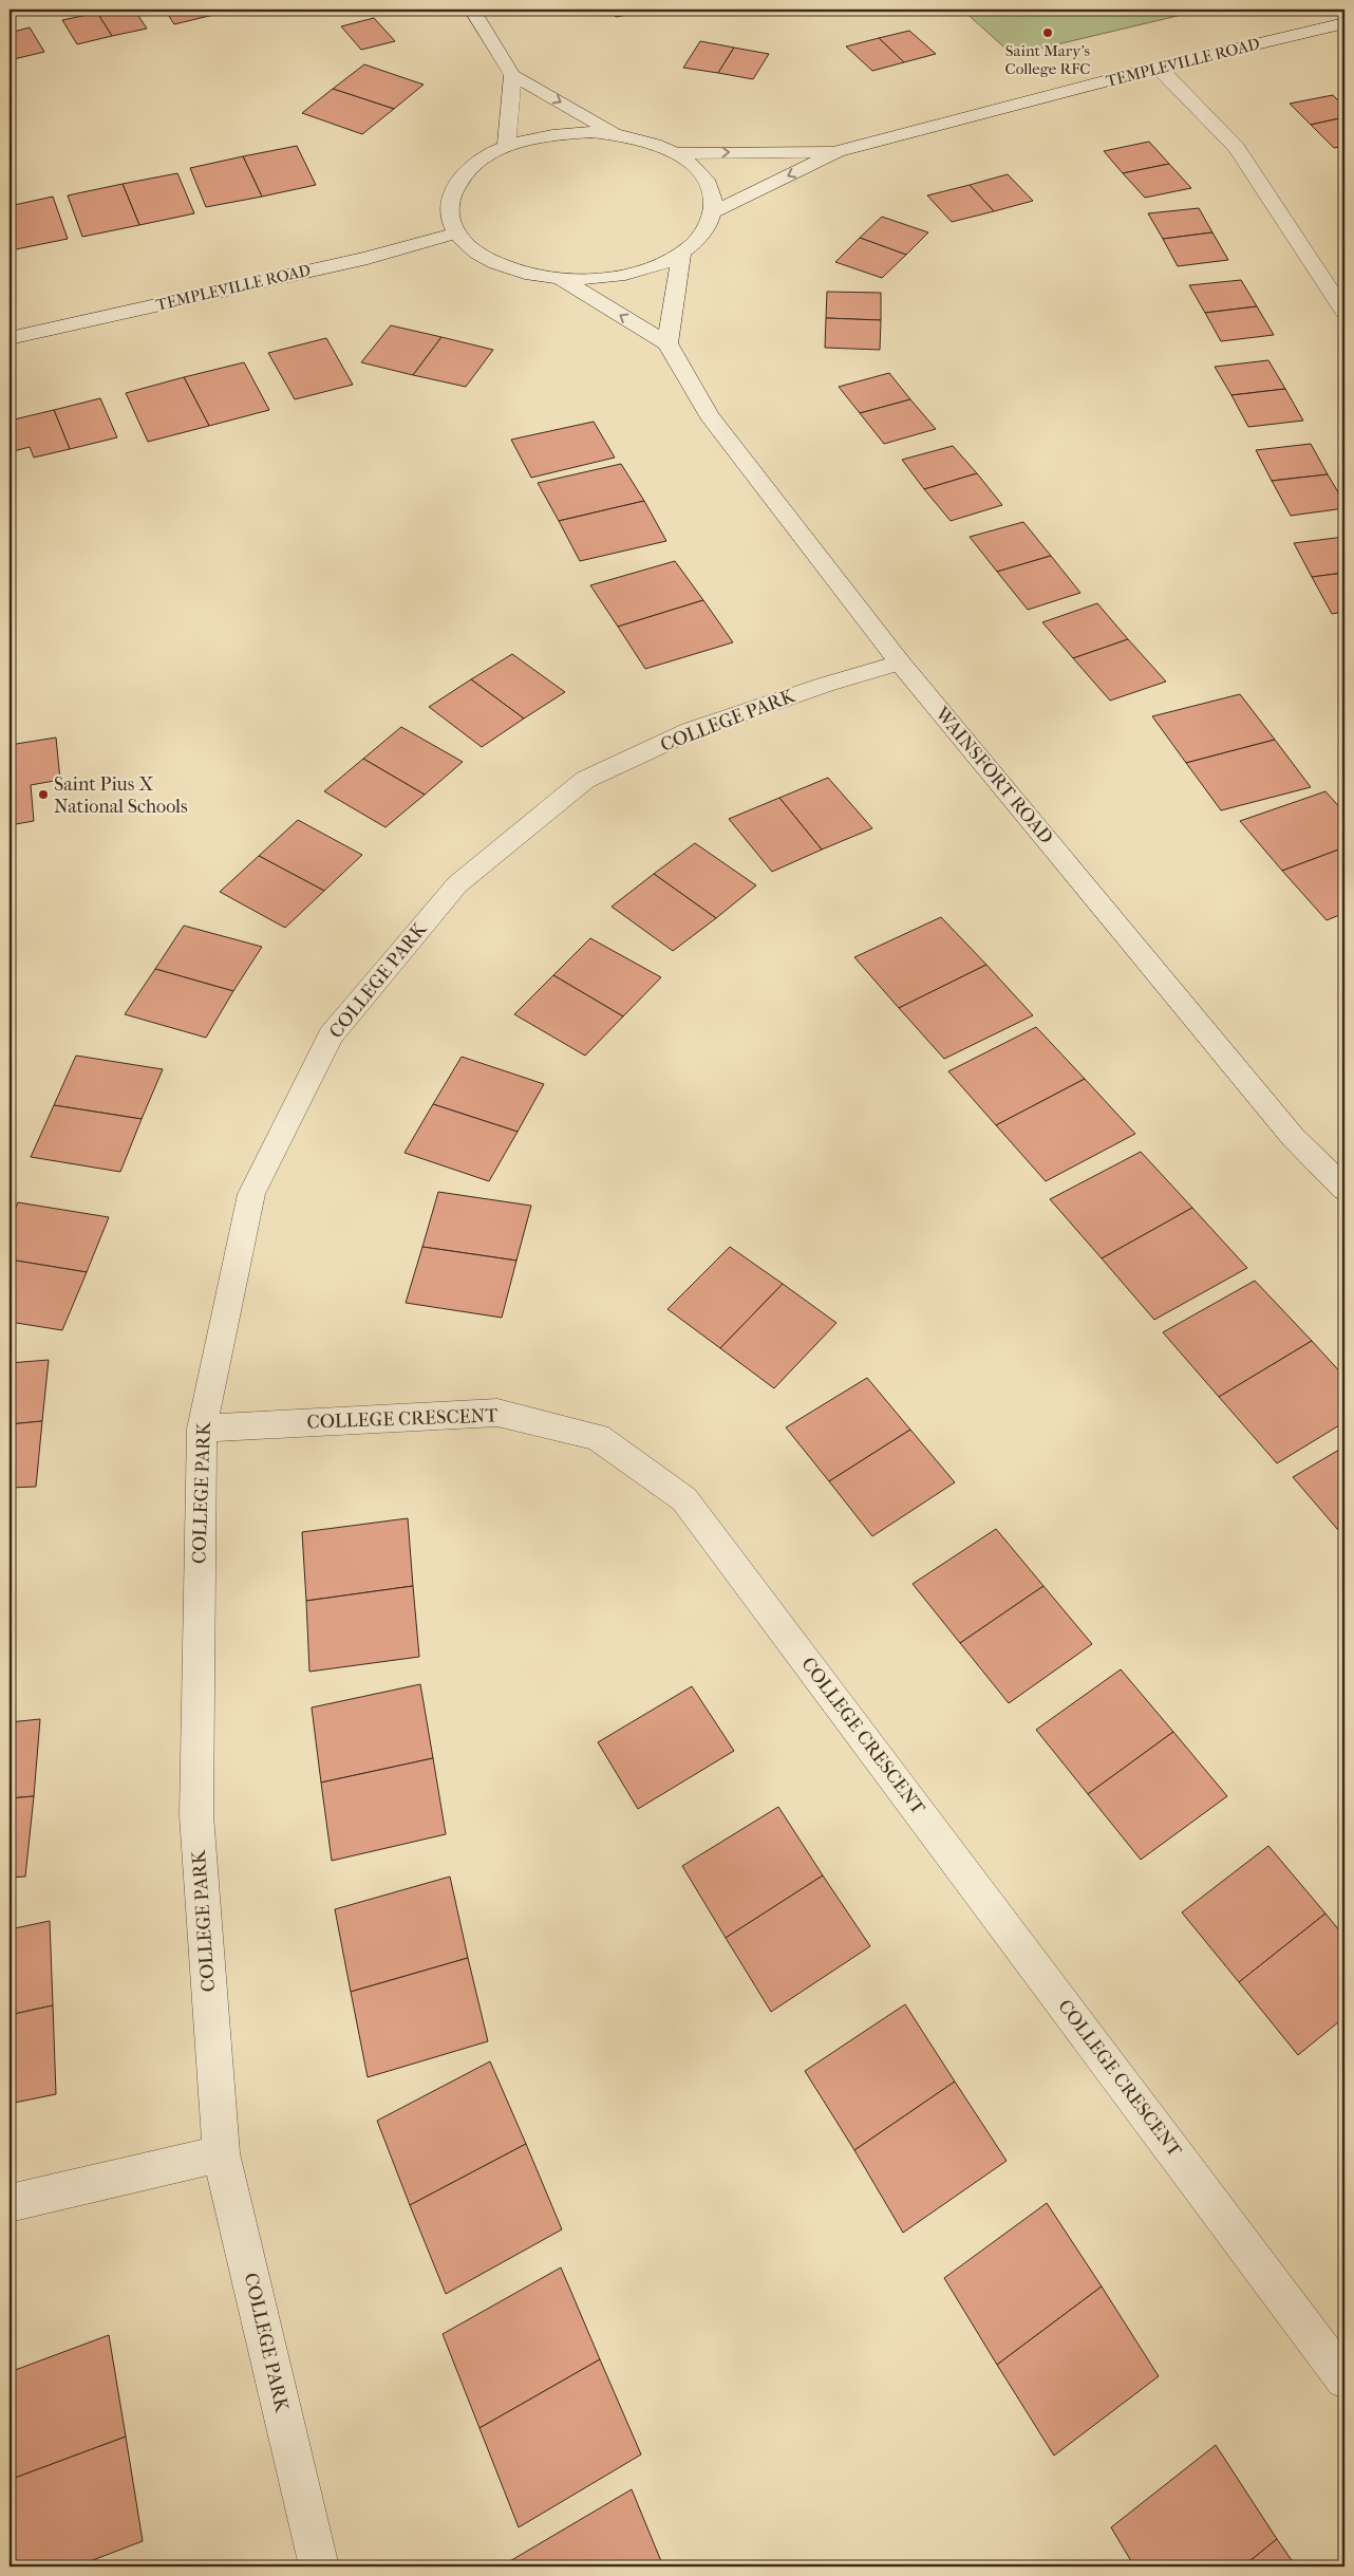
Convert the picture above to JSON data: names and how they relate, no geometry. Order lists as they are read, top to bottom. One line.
{"streets":{"main road":["TEMPLEVILLE ROAD","COLLEGE PARK","WAINSFORT ROAD","COLLEGE CRESCENT"]},"crossings":[["COLLEGE PARK","WAINSFORT ROAD"],["COLLEGE PARK","COLLEGE CRESCENT"]],"places":["Saint Mary's College RFC","Saint Pius X National Schools"]}
